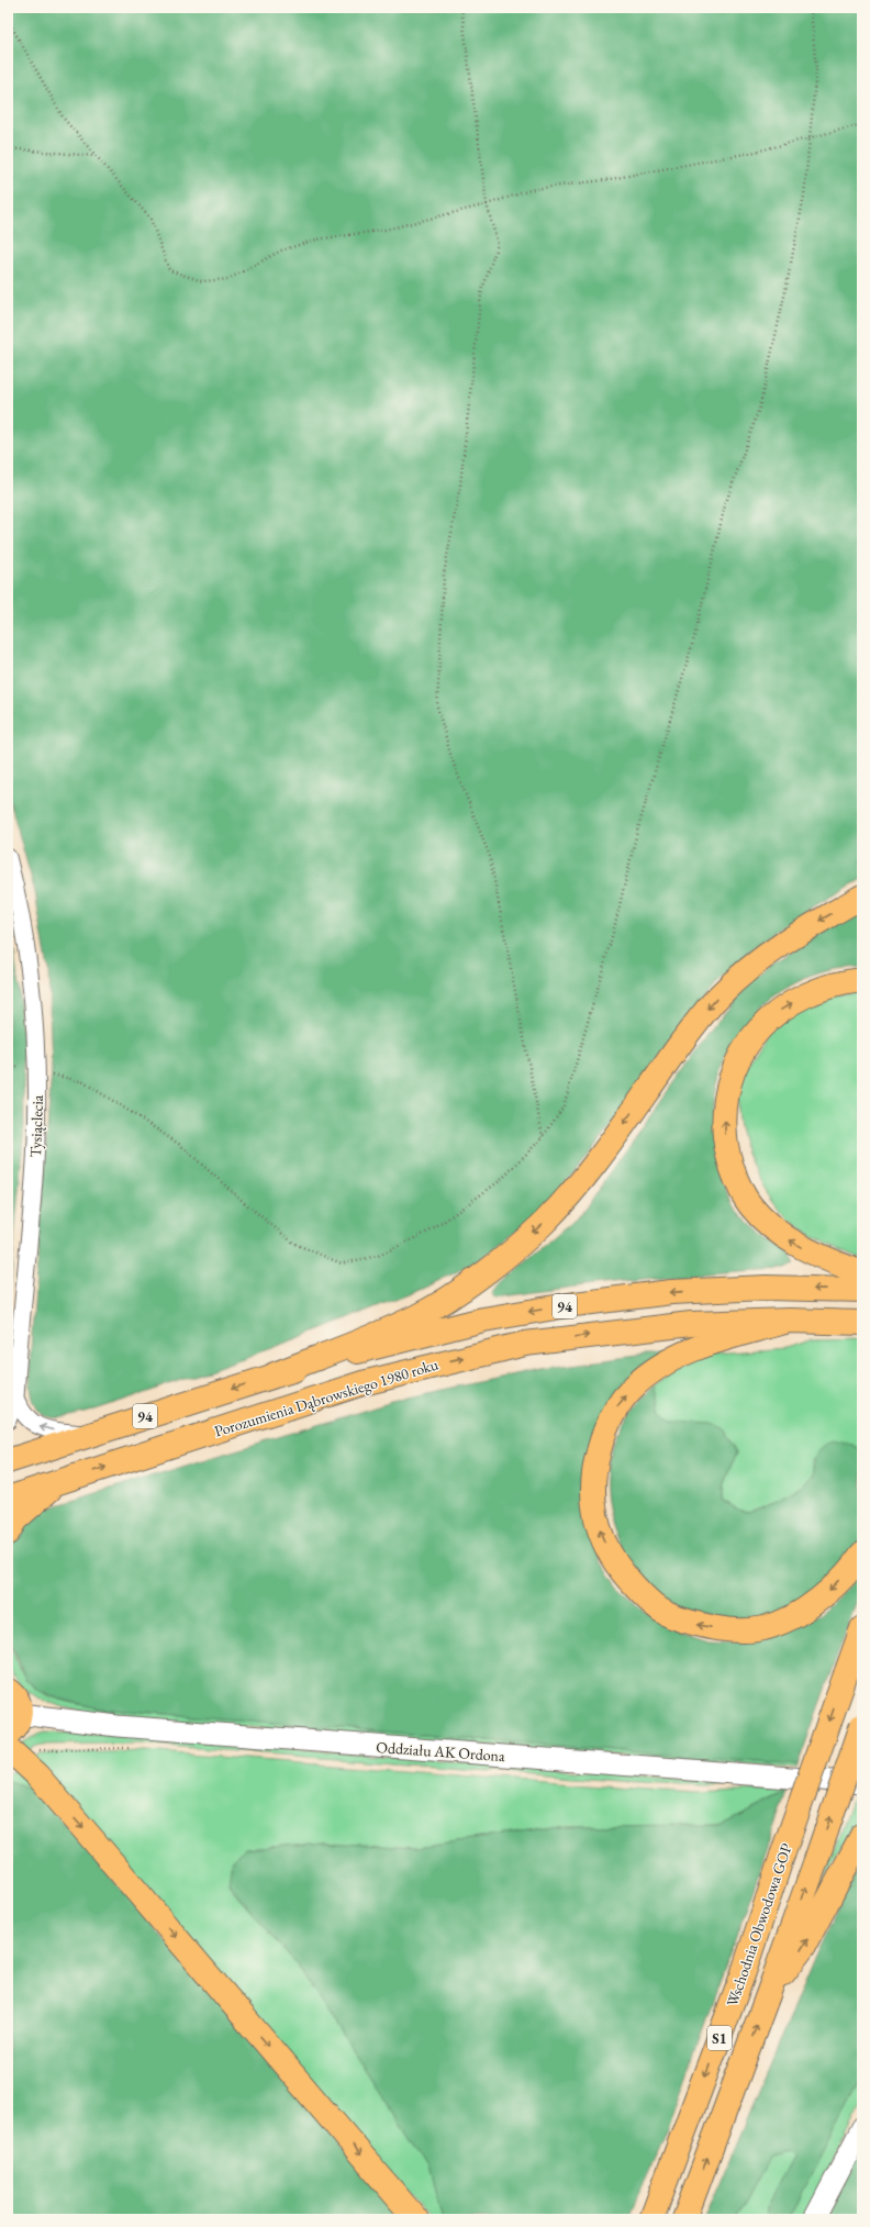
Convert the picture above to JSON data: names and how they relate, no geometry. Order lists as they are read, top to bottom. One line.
{"streets":{"main road":["94","Porozumienia Dąbrowskiego 1980 roku","Wschodnia Obwodowa GOP","S1"],"street":["Tysiąclecia","Oddziału AK Ordona"]}}
